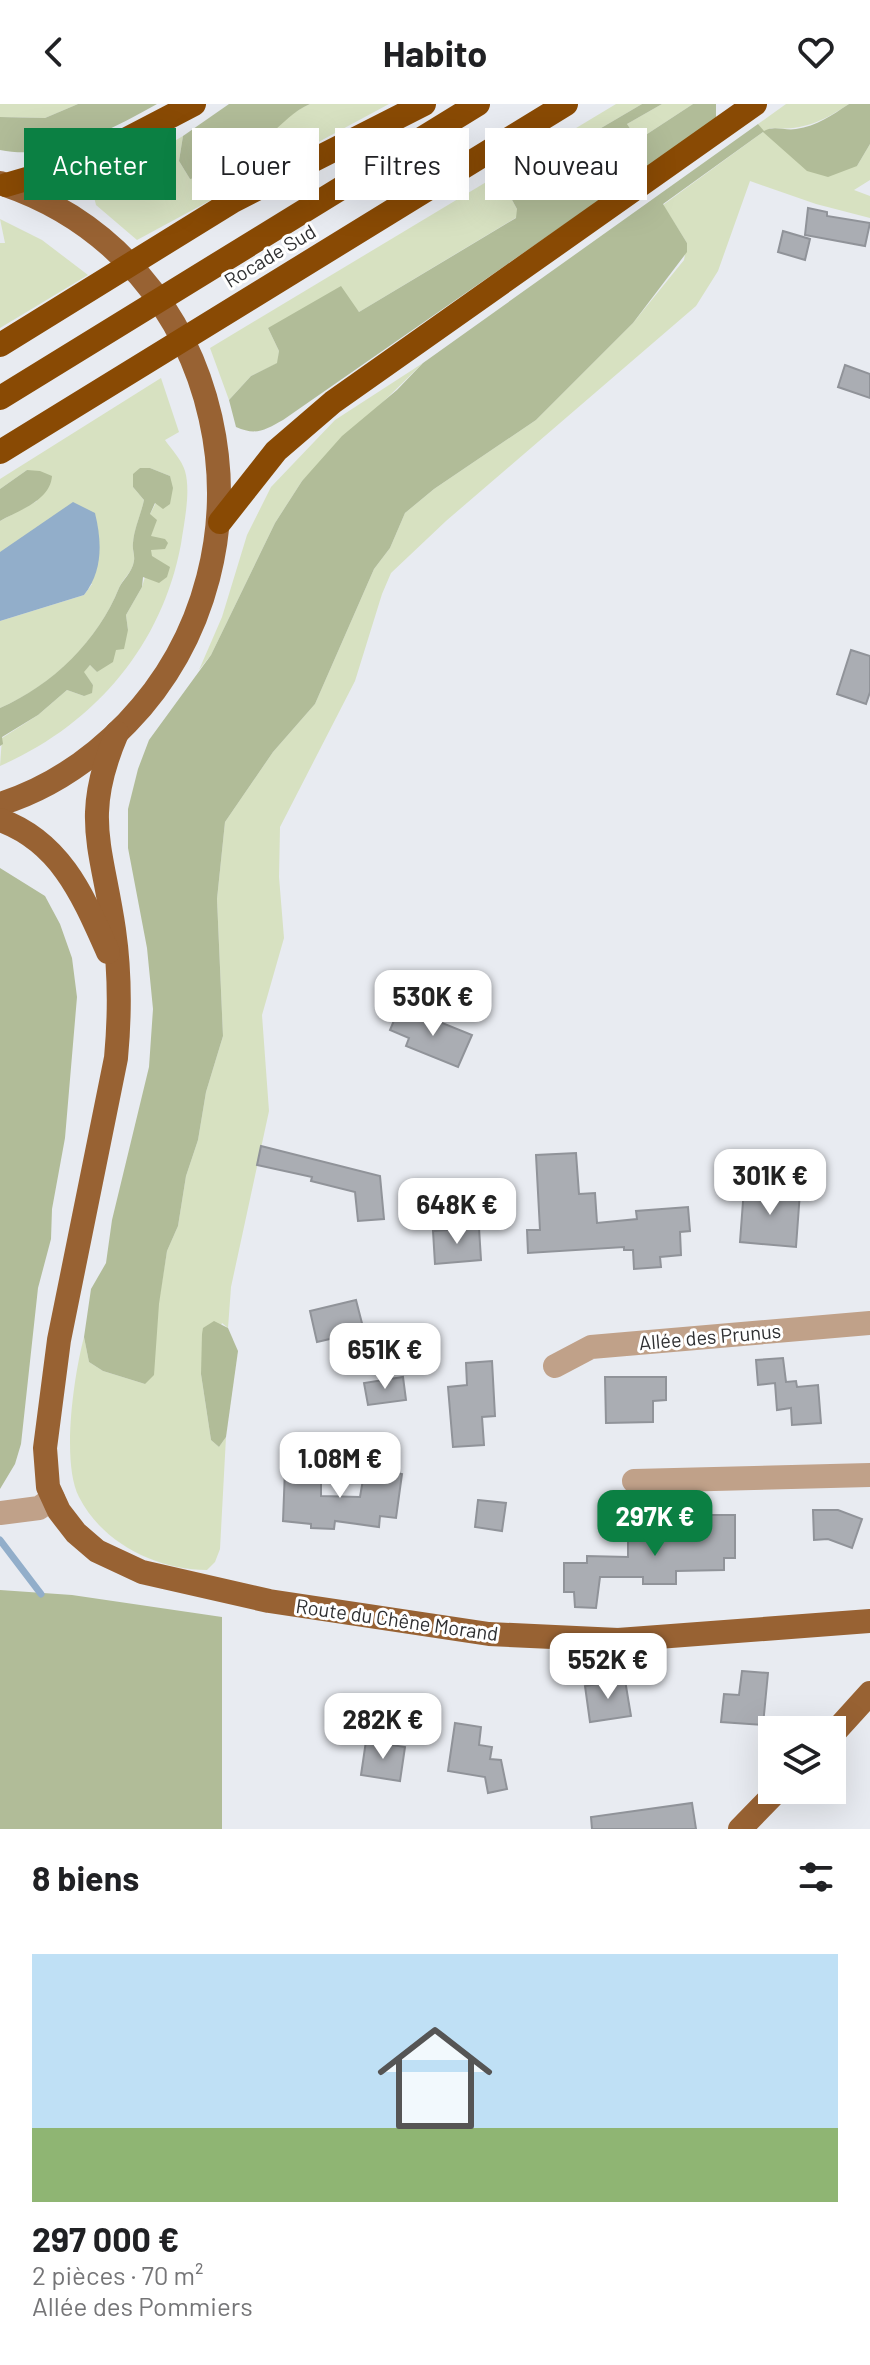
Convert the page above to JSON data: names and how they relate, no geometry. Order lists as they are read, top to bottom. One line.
{"streets":{"highway":["Rocade Sud"],"main road":["Route du Chêne Morand"],"street":["Allée des Prunus"]},"page":{"header":"Habito","chip":["Acheter","Louer","Filtres","Nouveau"],"price":["530K €","301K €","648K €","651K €","1.08M €","297K €","552K €","282K €"],"heading":"8 biens","list":[{"name":"297 000 €","note":"2 pièces · 70 m² · Allée des Pommiers"}]}}
